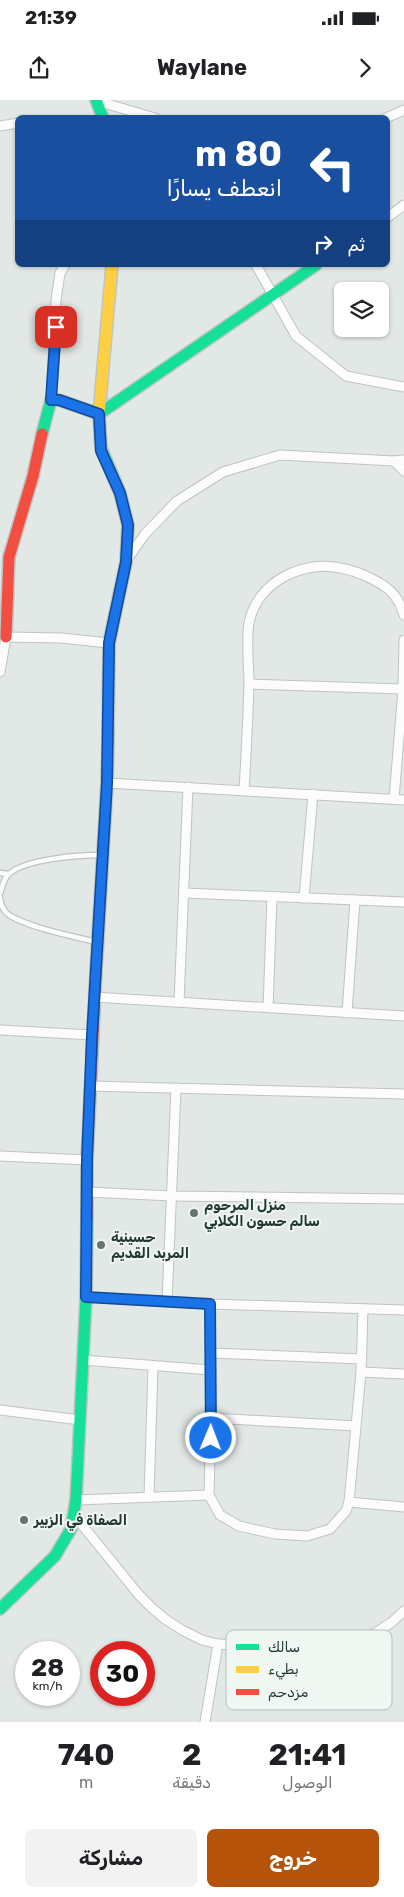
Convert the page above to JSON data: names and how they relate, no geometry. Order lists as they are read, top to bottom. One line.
{"places":["منزل المرحوم سالم حسون الكلابي","حسينية المربد القديم","الصفاة في الزبير"],"legend":["سالك","بطيء","مزدحم"],"page":{"status":"21:39","header":"Waylane","turn":["80 m","انعطف يسارًا"],"then":"ثم","speed":"28 km/h","limit":"30","eta":["21:41","الوصول","2","دقيقة","740","m"],"buttons":["خروج","مشاركة"]}}
